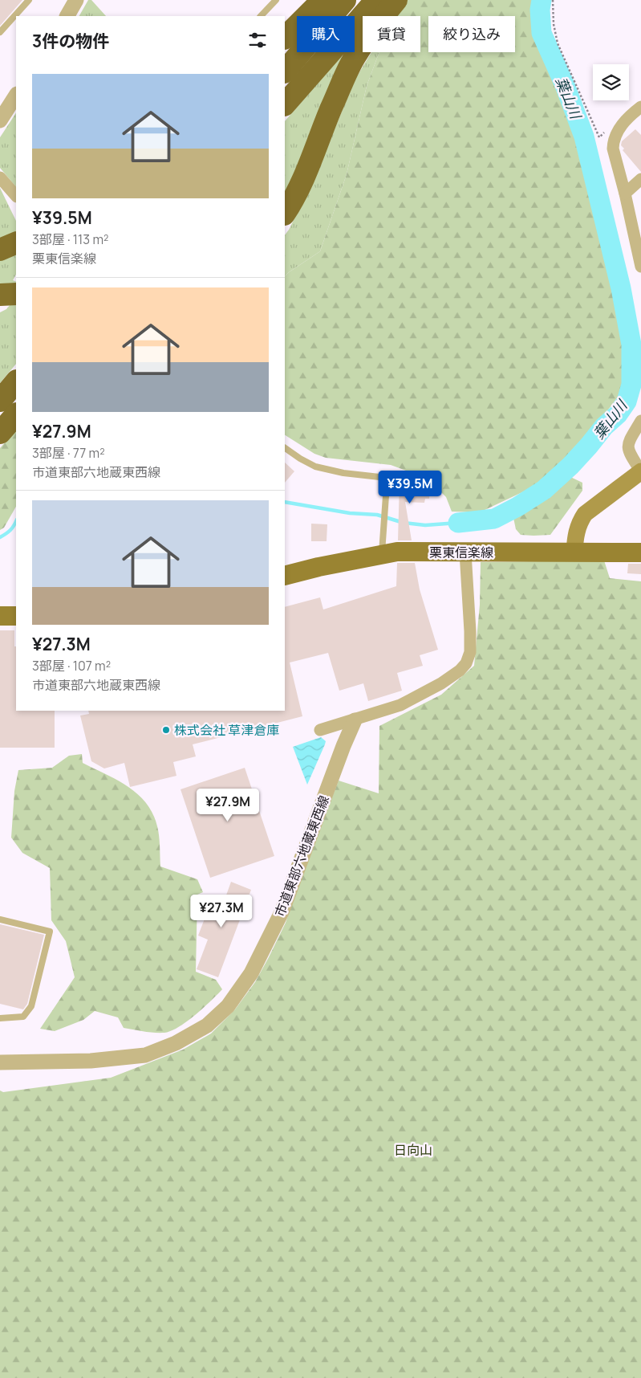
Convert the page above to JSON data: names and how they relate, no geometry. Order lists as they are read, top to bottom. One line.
{"streets":{"main road":["栗東信楽線"],"street":["市道東部六地蔵東西線"]},"water":["葉山川"],"parks":["日向山"],"places":["株式会社 草津倉庫"],"page":{"chip":["購入","賃貸","絞り込み"],"heading":"3件の物件","list":[{"name":"¥39.5M","note":"3部屋 · 113 m² · 栗東信楽線"},{"name":"¥27.9M","note":"3部屋 · 77 m² · 市道東部六地蔵東西線"},{"name":"¥27.3M","note":"3部屋 · 107 m² · 市道東部六地蔵東西線"}],"price":["¥39.5M","¥27.9M","¥27.3M"]}}
